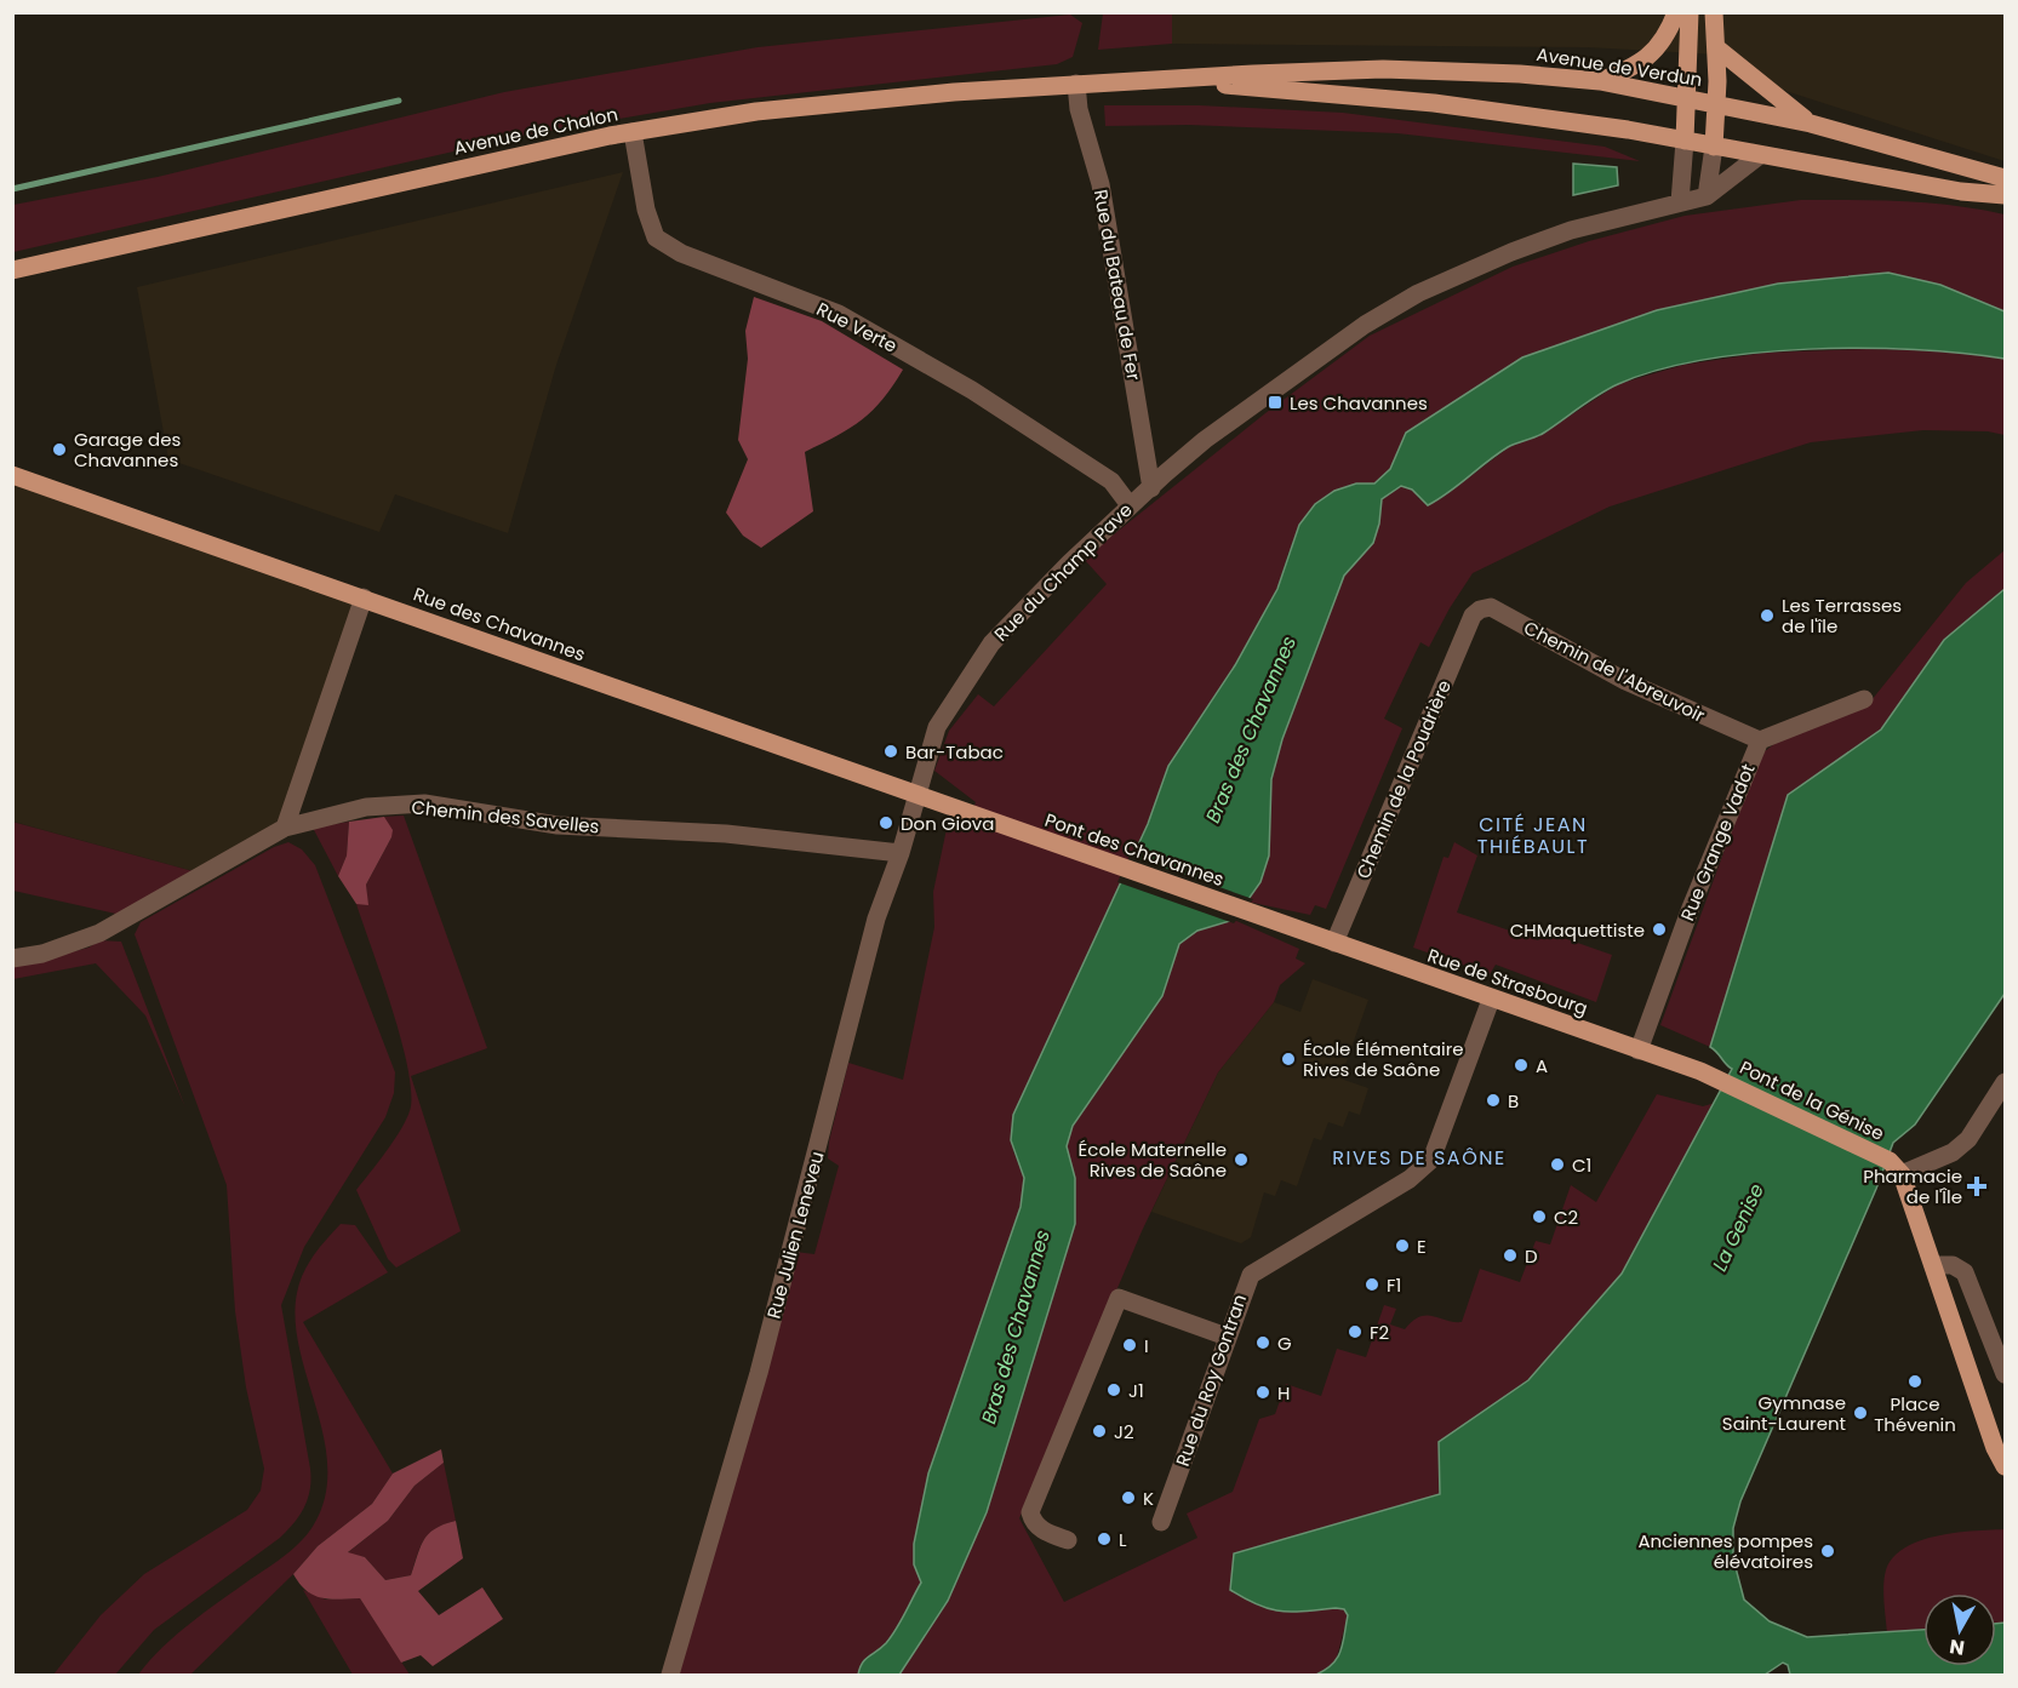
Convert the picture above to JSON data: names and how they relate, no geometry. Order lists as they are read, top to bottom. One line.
{"streets":{"main road":["Avenue de Verdun","Avenue de Chalon","Rue des Chavannes","Pont des Chavannes","Rue de Strasbourg","Pont de la Génise"],"street":["Rue du Bateau de Fer","Rue Verte","Rue du Champ Pave","Chemin de l'Abreuvoir","Chemin de la Poudrière","Chemin des Savelles","Rue Grange Vadot","Rue Julien Leneveu","Rue du Roy Gontran"]},"crossings":[["Avenue de Verdun","Avenue de Chalon"],["Avenue de Verdun","Rue du Bateau de Fer"],["Avenue de Chalon","Rue du Bateau de Fer"],["Avenue de Chalon","Rue Verte"],["Rue du Bateau de Fer","Rue du Champ Pave"],["Rue Verte","Rue du Champ Pave"],["Rue du Champ Pave","Rue des Chavannes"],["Rue du Champ Pave","Rue Julien Leneveu"],["Rue des Chavannes","Pont des Chavannes"],["Rue des Chavannes","Rue Julien Leneveu"],["Chemin de l'Abreuvoir","Chemin de la Poudrière"],["Chemin de l'Abreuvoir","Rue Grange Vadot"],["Chemin de la Poudrière","Rue de Strasbourg"],["Chemin des Savelles","Rue Julien Leneveu"],["Rue Grange Vadot","Rue de Strasbourg"],["Pont des Chavannes","Rue de Strasbourg"],["Rue de Strasbourg","Pont de la Génise"],["Rue de Strasbourg","Rue du Roy Gontran"]],"districts":["CITÉ JEAN THIÉBAULT","RIVES DE SAÔNE"],"water":["Bras des Chavannes","La Genise"],"places":{"transit":["Les Chavannes"],"other":["Garage des Chavannes","Les Terrasses de l'île","Bar-Tabac","Don Giova","CHMaquettiste","École Élémentaire Rives de Saône","A","B","École Maternelle Rives de Saône","C1","C2","E","D","F1","F2","G","I","Place Thévenin","J1","H","Gymnase Saint-Laurent","J2","K","L","Anciennes pompes élévatoires"],"health":["Pharmacie de l'Île"]},"north":"bottom"}
